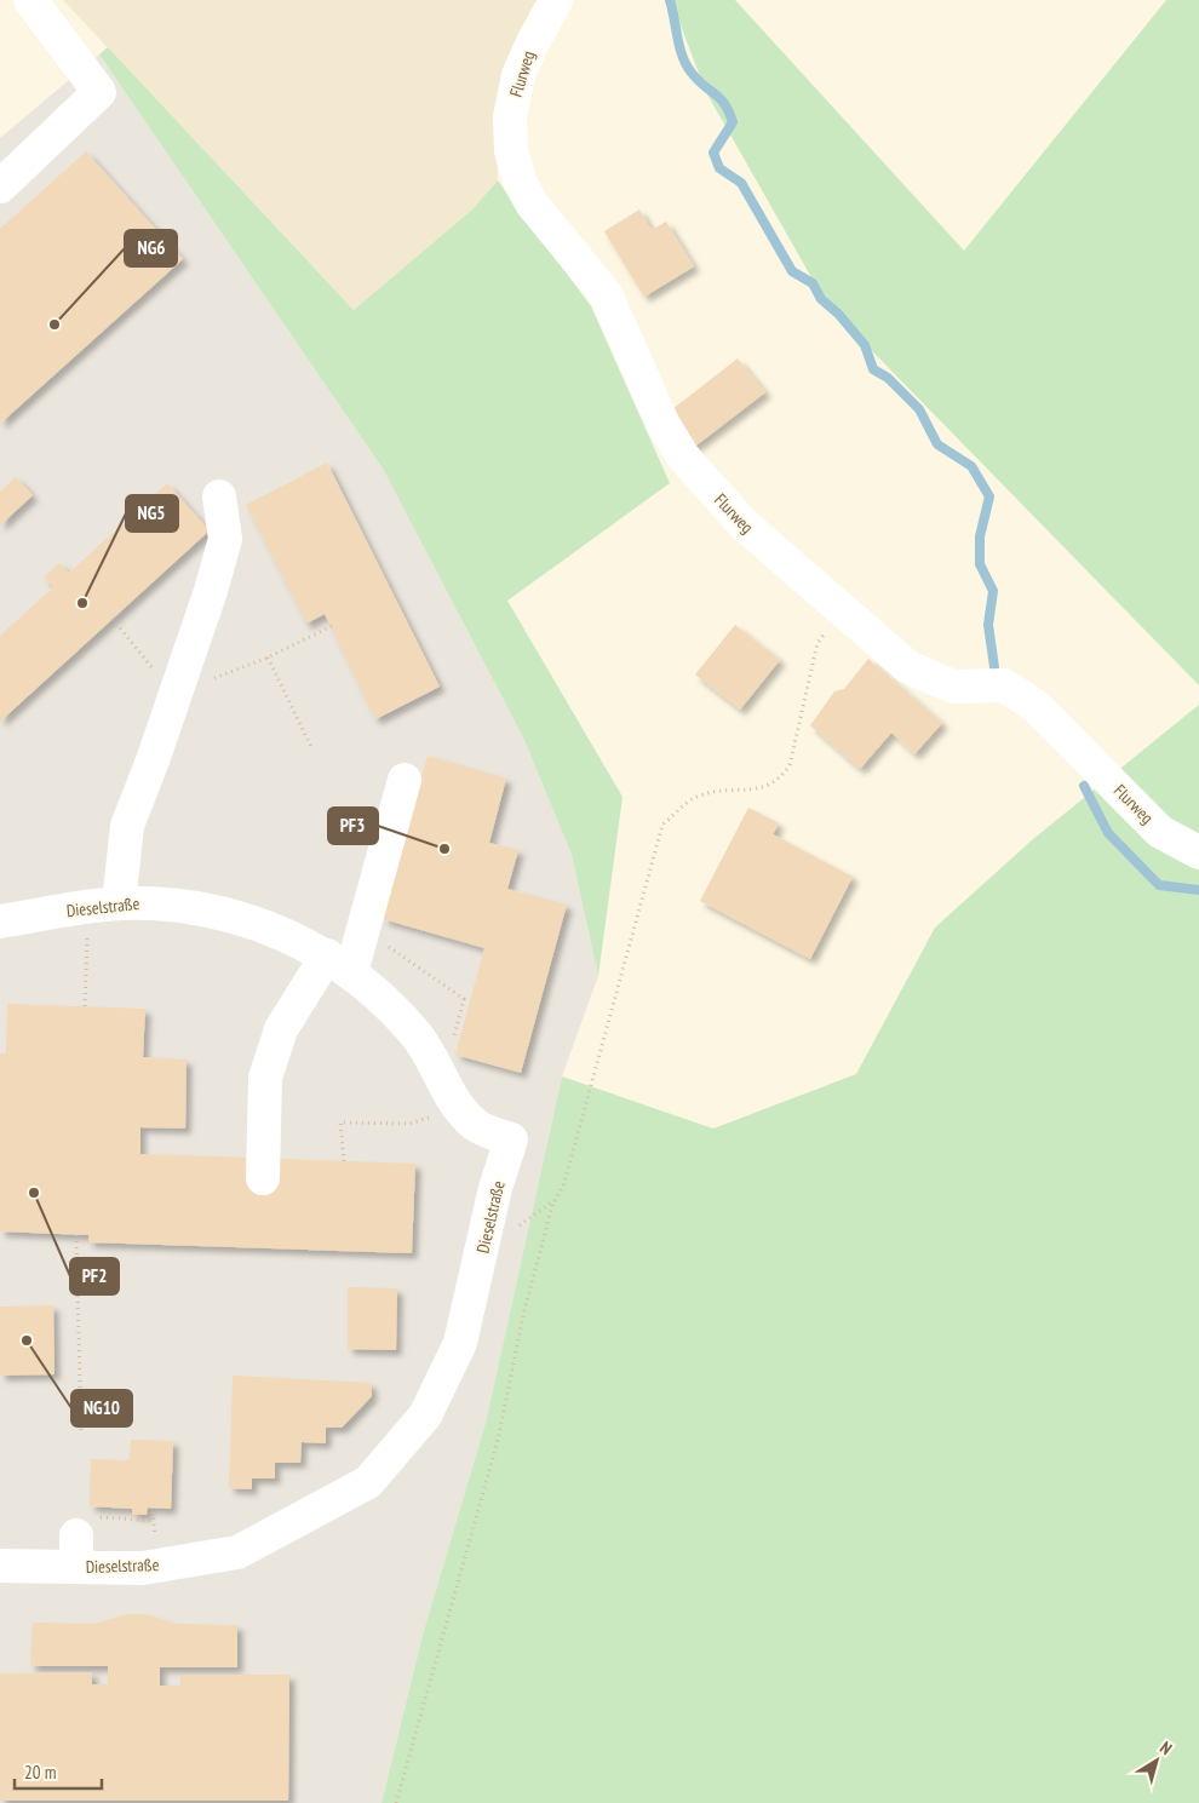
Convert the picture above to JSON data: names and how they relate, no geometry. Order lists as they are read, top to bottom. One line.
{"streets":{"street":["Flurweg","Dieselstraße"]},"places":["NG6","NG5","PF3","PF2","NG10"],"scale_bar":"20 m","north":"top right"}
